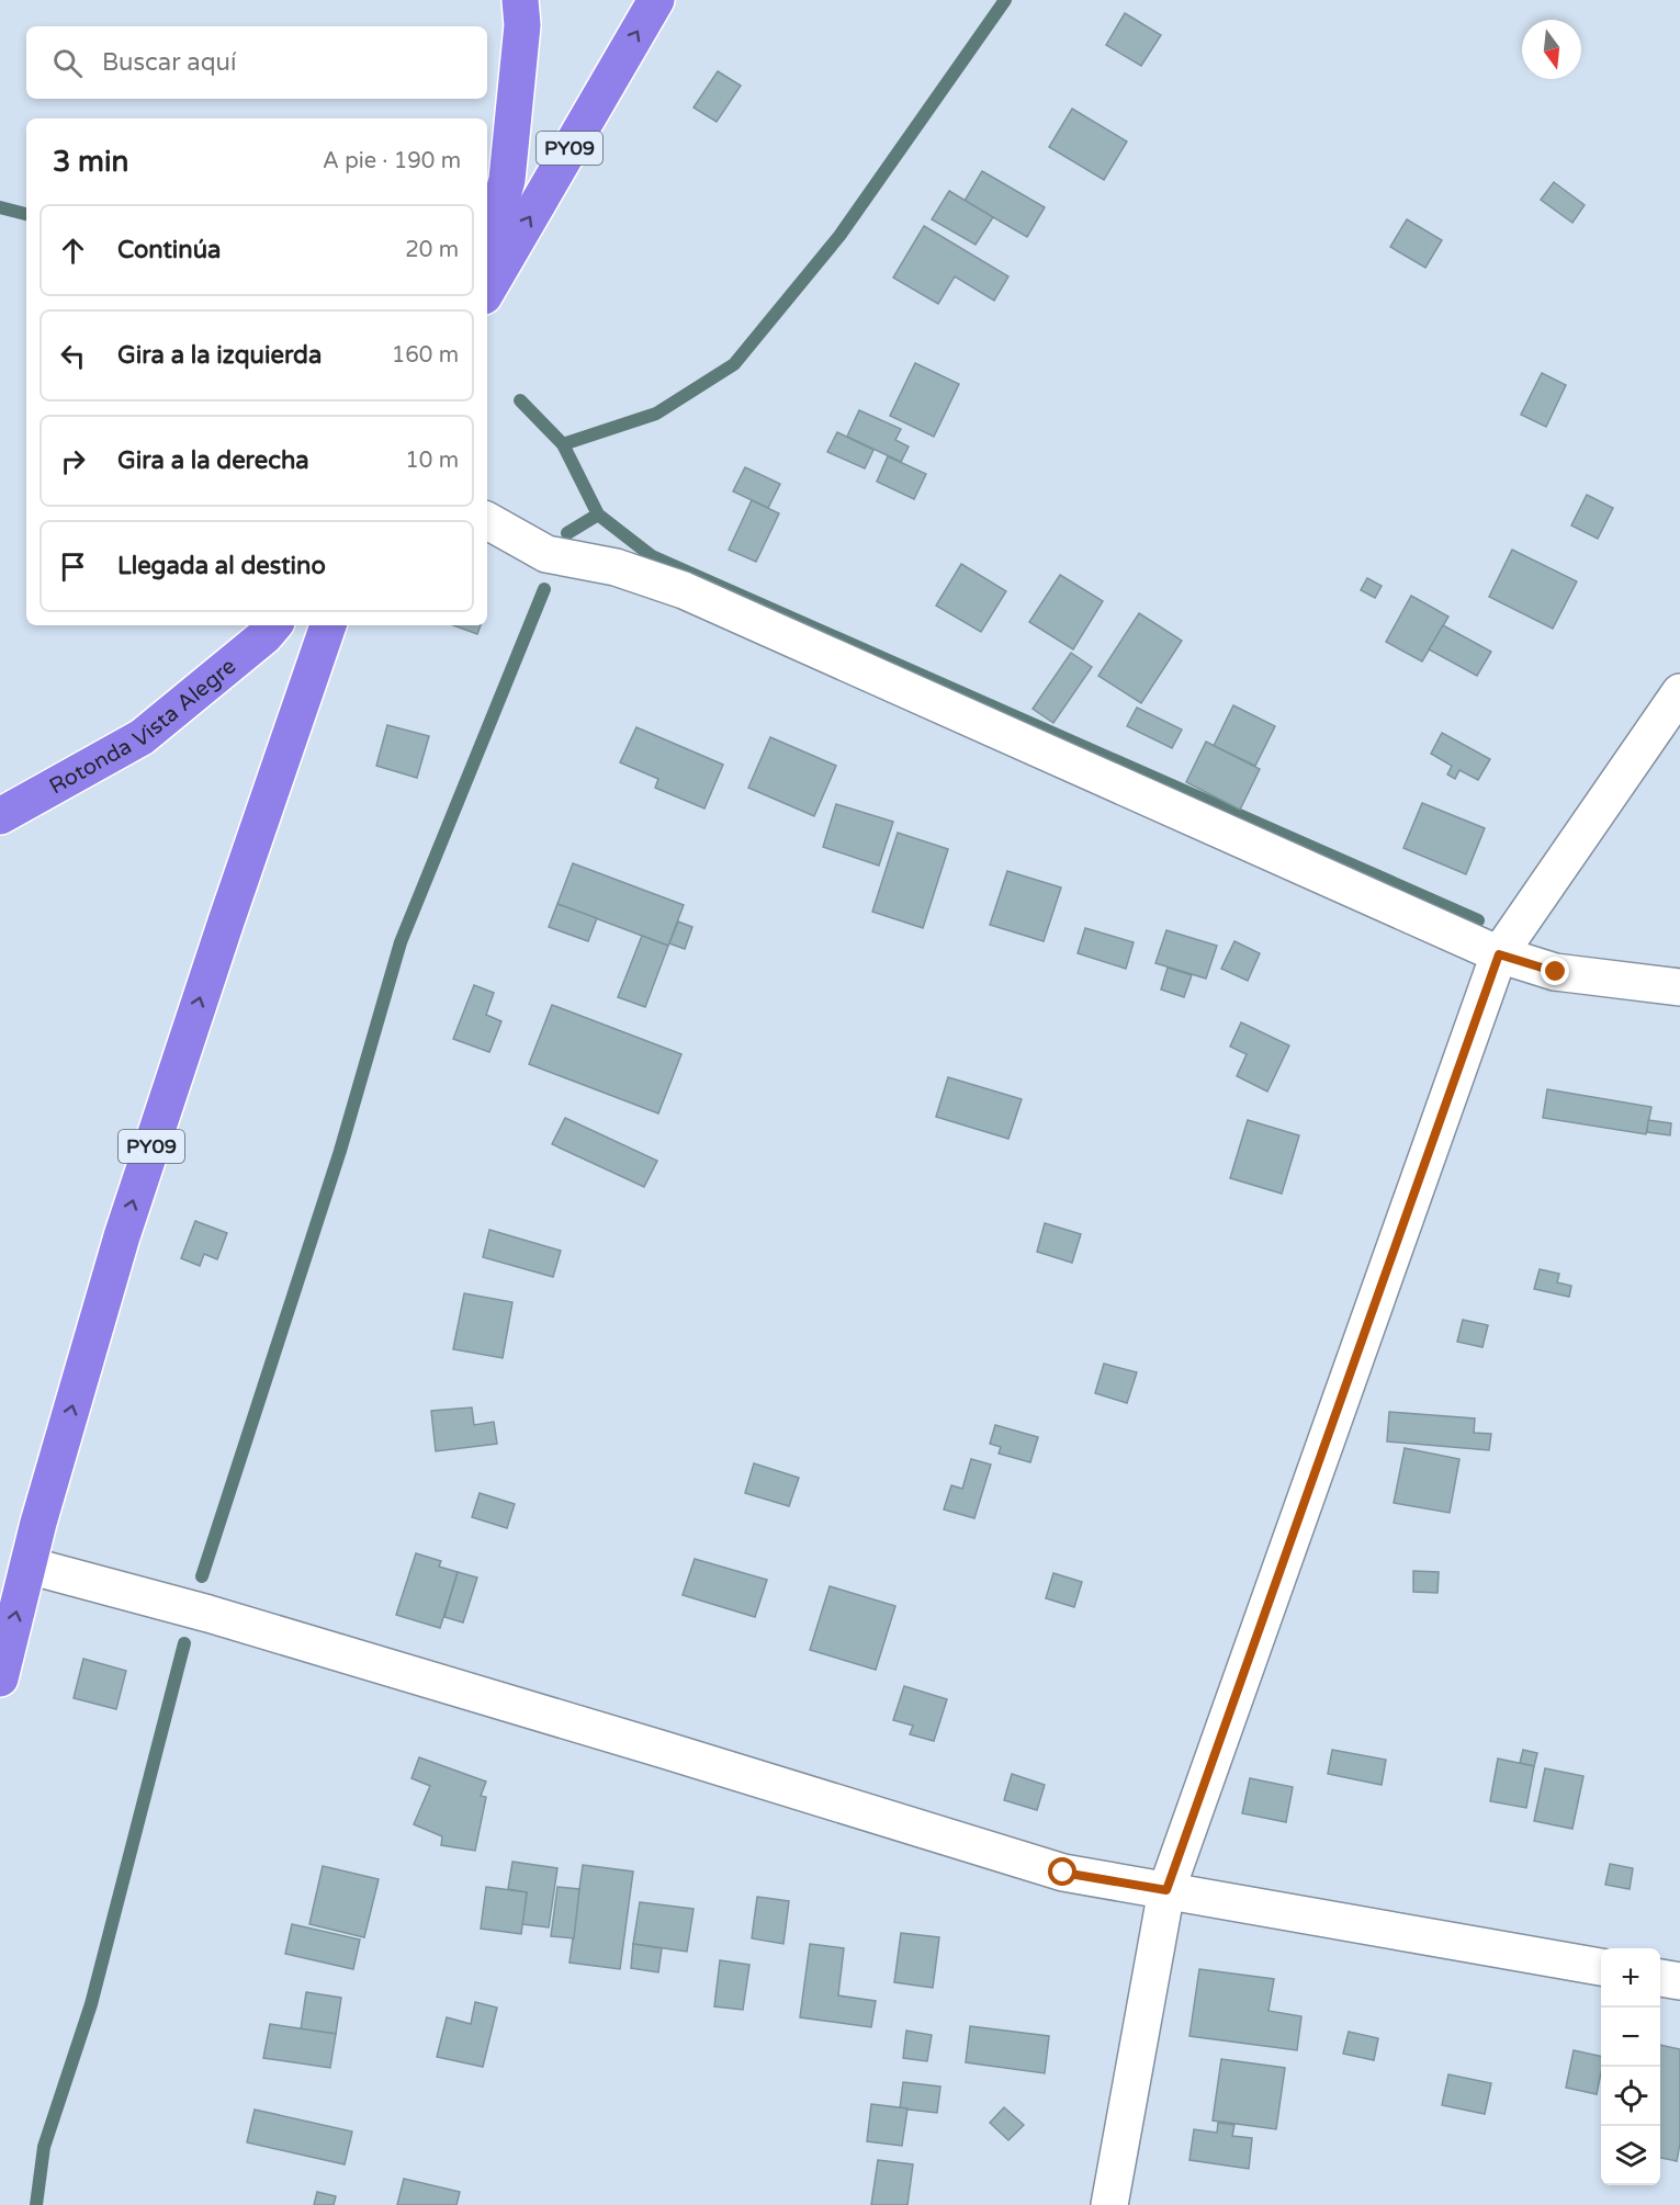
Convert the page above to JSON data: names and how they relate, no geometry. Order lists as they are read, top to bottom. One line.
{"streets":{"highway":["PY09","Rotonda Vista Alegre"]},"north":"bottom","page":{"search":"Buscar aquí","heading":["3 min","A pie · 190 m"],"list":[["Continúa","20 m"],["Gira a la izquierda","160 m"],["Gira a la derecha","10 m"],"Llegada al destino"],"map_buttons":["+","−"]}}
